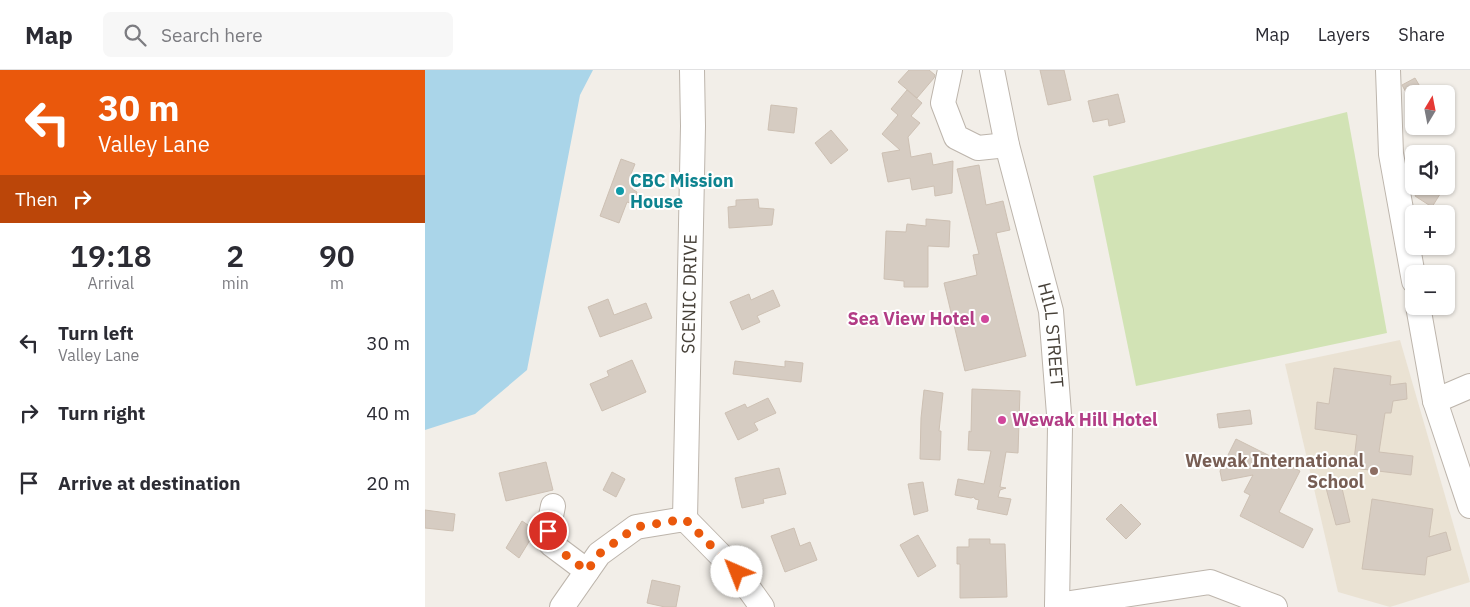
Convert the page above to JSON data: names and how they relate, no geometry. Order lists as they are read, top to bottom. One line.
{"streets":{"street":["SCENIC DRIVE","HILL STREET"]},"places":["CBC Mission House","Sea View Hotel","Wewak Hill Hotel","Wewak International School"],"north":"top","page":{"header":"Map","search":"Search here","nav":["Map","Layers","Share"],"turn":["30 m","Valley Lane"],"map_buttons":["+","−"],"then":"Then","eta":["19:18","Arrival","2","min","90","m"],"list":[{"name":"Turn left","note":"Valley Lane","value":"30 m"},{"name":"Turn right","value":"40 m"},{"name":"Arrive at destination","value":"20 m"}]}}
